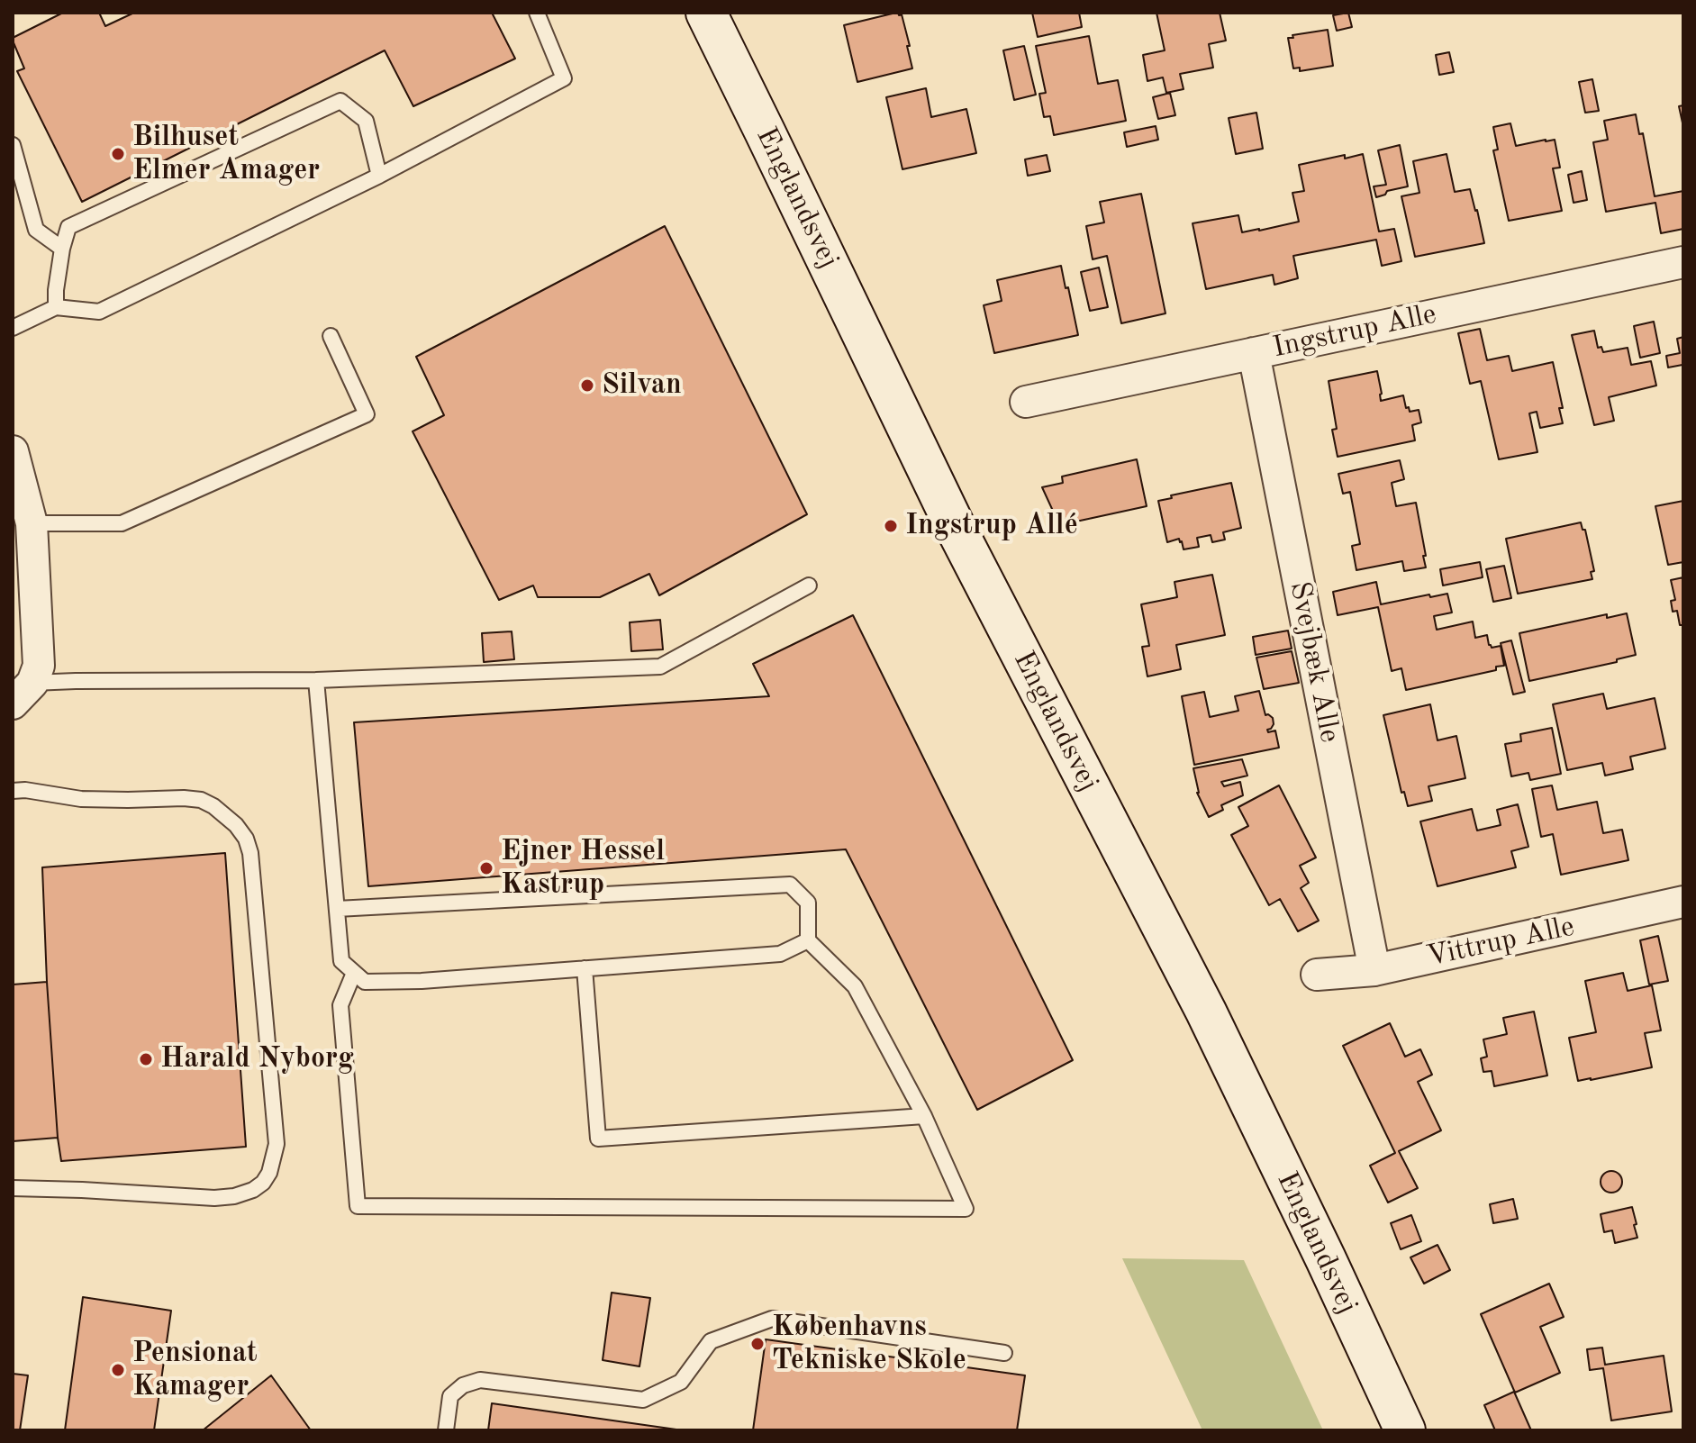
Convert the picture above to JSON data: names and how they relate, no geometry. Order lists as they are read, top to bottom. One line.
{"streets":{"main road":["Englandsvej"],"street":["Ingstrup Alle","Svejbæk Alle","Vittrup Alle"]},"crossings":[["Ingstrup Alle","Svejbæk Alle"],["Svejbæk Alle","Vittrup Alle"]],"places":["Bilhuset Elmer Amager","Silvan","Ingstrup Allé","Ejner Hessel Kastrup","Harald Nyborg","Københavns Tekniske Skole","Pensionat Kamager"]}
